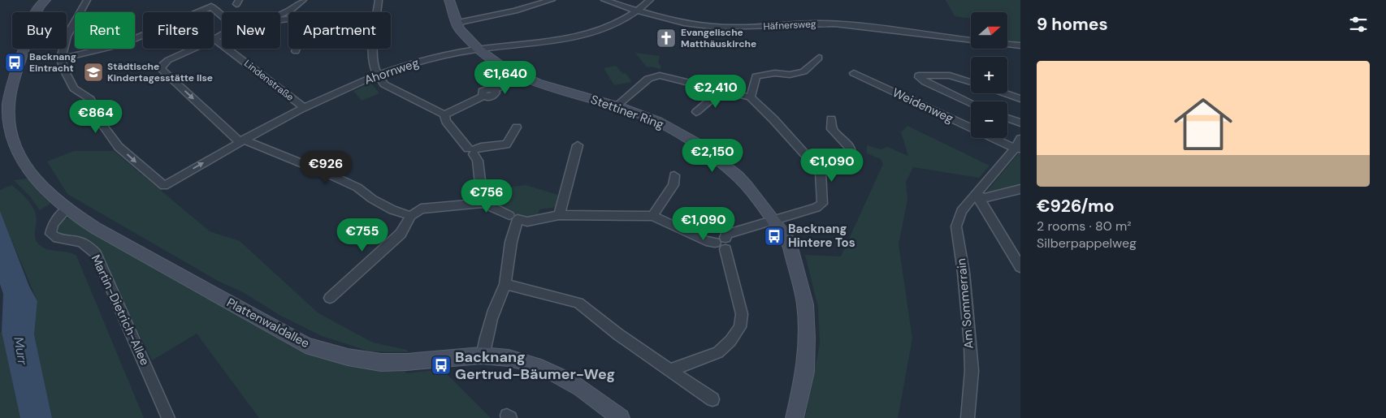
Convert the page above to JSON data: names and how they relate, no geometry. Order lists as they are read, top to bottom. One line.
{"streets":{"street":["Häfnersweg","Ahornweg","Lindenstraße","Weidenweg","Stettiner Ring","Am Sommerrain","Martin-Dietrich-Allee","Plattenwaldallee"]},"crossings":[["Häfnersweg","Ahornweg"],["Ahornweg","Lindenstraße"],["Ahornweg","Stettiner Ring"],["Weidenweg","Am Sommerrain"],["Martin-Dietrich-Allee","Plattenwaldallee"]],"water":["Murr"],"places":{"church":["Evangelische Matthäuskirche"],"bus stop":["Backnang Eintracht","Backnang Hintere Tos","Backnang Gertrud-Bäumer-Weg"],"school or university":["Städtische Kindertagesstätte Ilse"]},"north":"right","page":{"heading":"9 homes","map_buttons":["+","−"],"chip":["Buy","Rent","Filters","New","Apartment"],"list":[{"name":"€926/mo","note":"2 rooms · 80 m² · Silberpappelweg"}],"price":["€1,640","€2,410","€864","€2,150","€1,090","€926","€756","€1,090","€755"]}}
